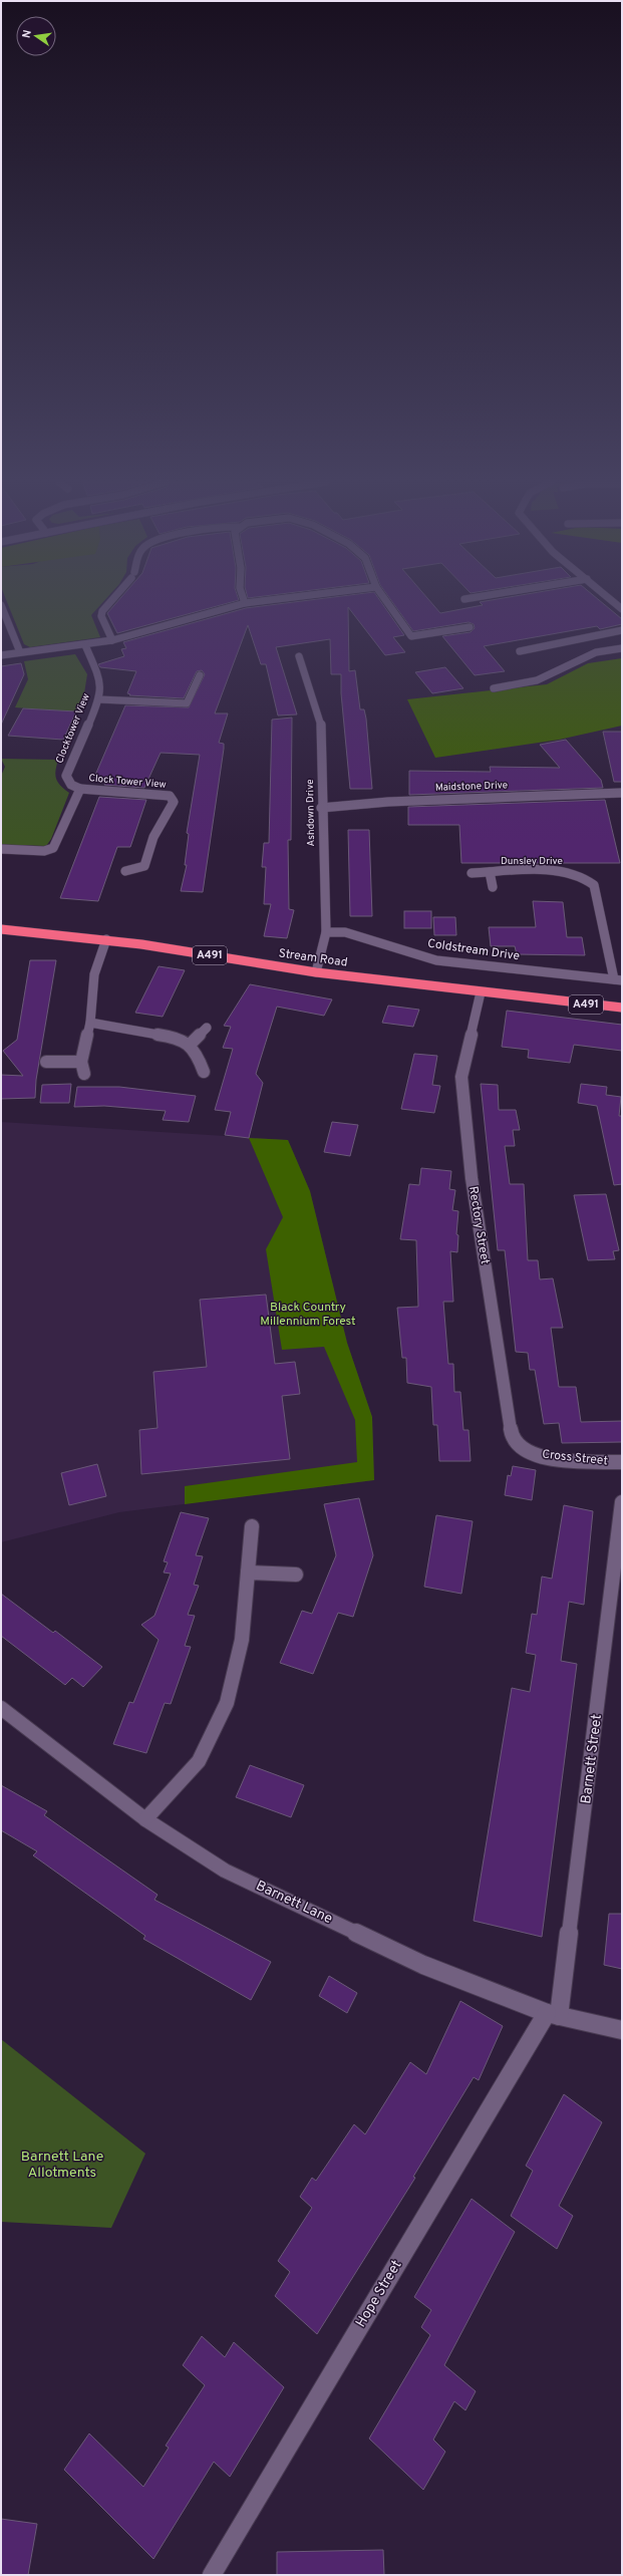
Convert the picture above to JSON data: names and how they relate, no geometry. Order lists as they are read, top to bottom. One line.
{"streets":{"highway":["A491","Stream Road"],"street":["Clocktower View","Clock Tower View","Maidstone Drive","Ashdown Drive","Dunsley Drive","Coldstream Drive","Rectory Street","Cross Street","Barnett Street","Barnett Lane","Hope Street"]},"crossings":[["Clocktower View","Clock Tower View"],["Maidstone Drive","Ashdown Drive"],["Ashdown Drive","Coldstream Drive"],["Ashdown Drive","Stream Road"],["Dunsley Drive","Coldstream Drive"],["Stream Road","Rectory Street"],["Rectory Street","Cross Street"],["Barnett Street","Barnett Lane"],["Barnett Street","Hope Street"],["Barnett Lane","Hope Street"]],"parks":["Black Country Millennium Forest","Barnett Lane Allotments"],"north":"left"}
